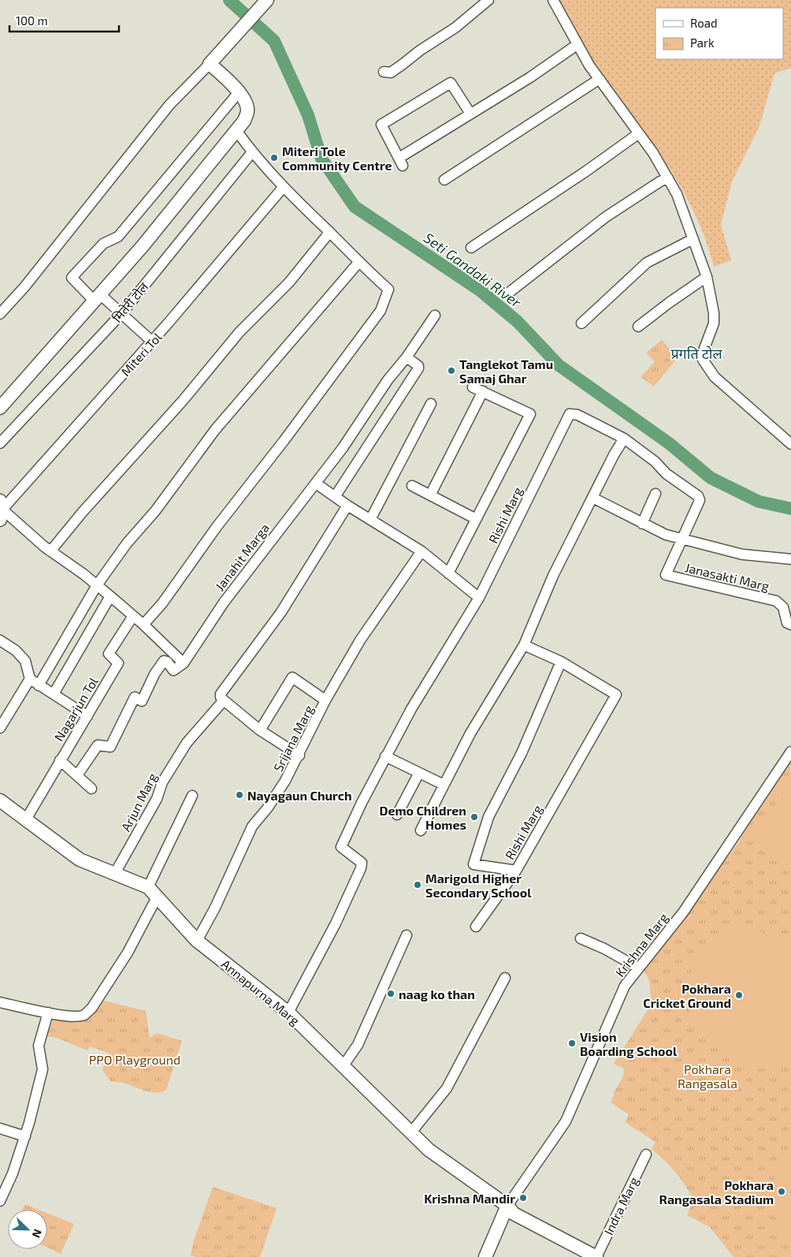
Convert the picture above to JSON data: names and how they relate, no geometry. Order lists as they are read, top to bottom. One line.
{"streets":{"main road":["मितेरी टोल","Annapurna Marg","Indra Marg"],"street":["Miteri Tol","Rishi Marg","Janahit Marga","Janasakti Marg","Nagarjun Tol","Srijana Marg","Arjun Marg","Krishna Marg"]},"crossings":[["Rishi Marg","Annapurna Marg"],["Nagarjun Tol","Annapurna Marg"],["Srijana Marg","Annapurna Marg"],["Arjun Marg","Annapurna Marg"],["Krishna Marg","Annapurna Marg"],["Krishna Marg","Indra Marg"],["Annapurna Marg","Indra Marg"]],"districts":["प्रगति टोल"],"water":["Seti Gandaki River"],"parks":["PPO Playground","Pokhara Rangasala"],"places":["Miteri Tole Community Centre","Tanglekot Tamu Samaj Ghar","Nayagaun Church","Demo Children Homes","Marigold Higher Secondary School","naag ko than","Pokhara Cricket Ground","Vision Boarding School","Pokhara Rangasala Stadium","Krishna Mandir"],"legend":["Road","Park"],"scale_bar":"100 m","north":"bottom right"}
